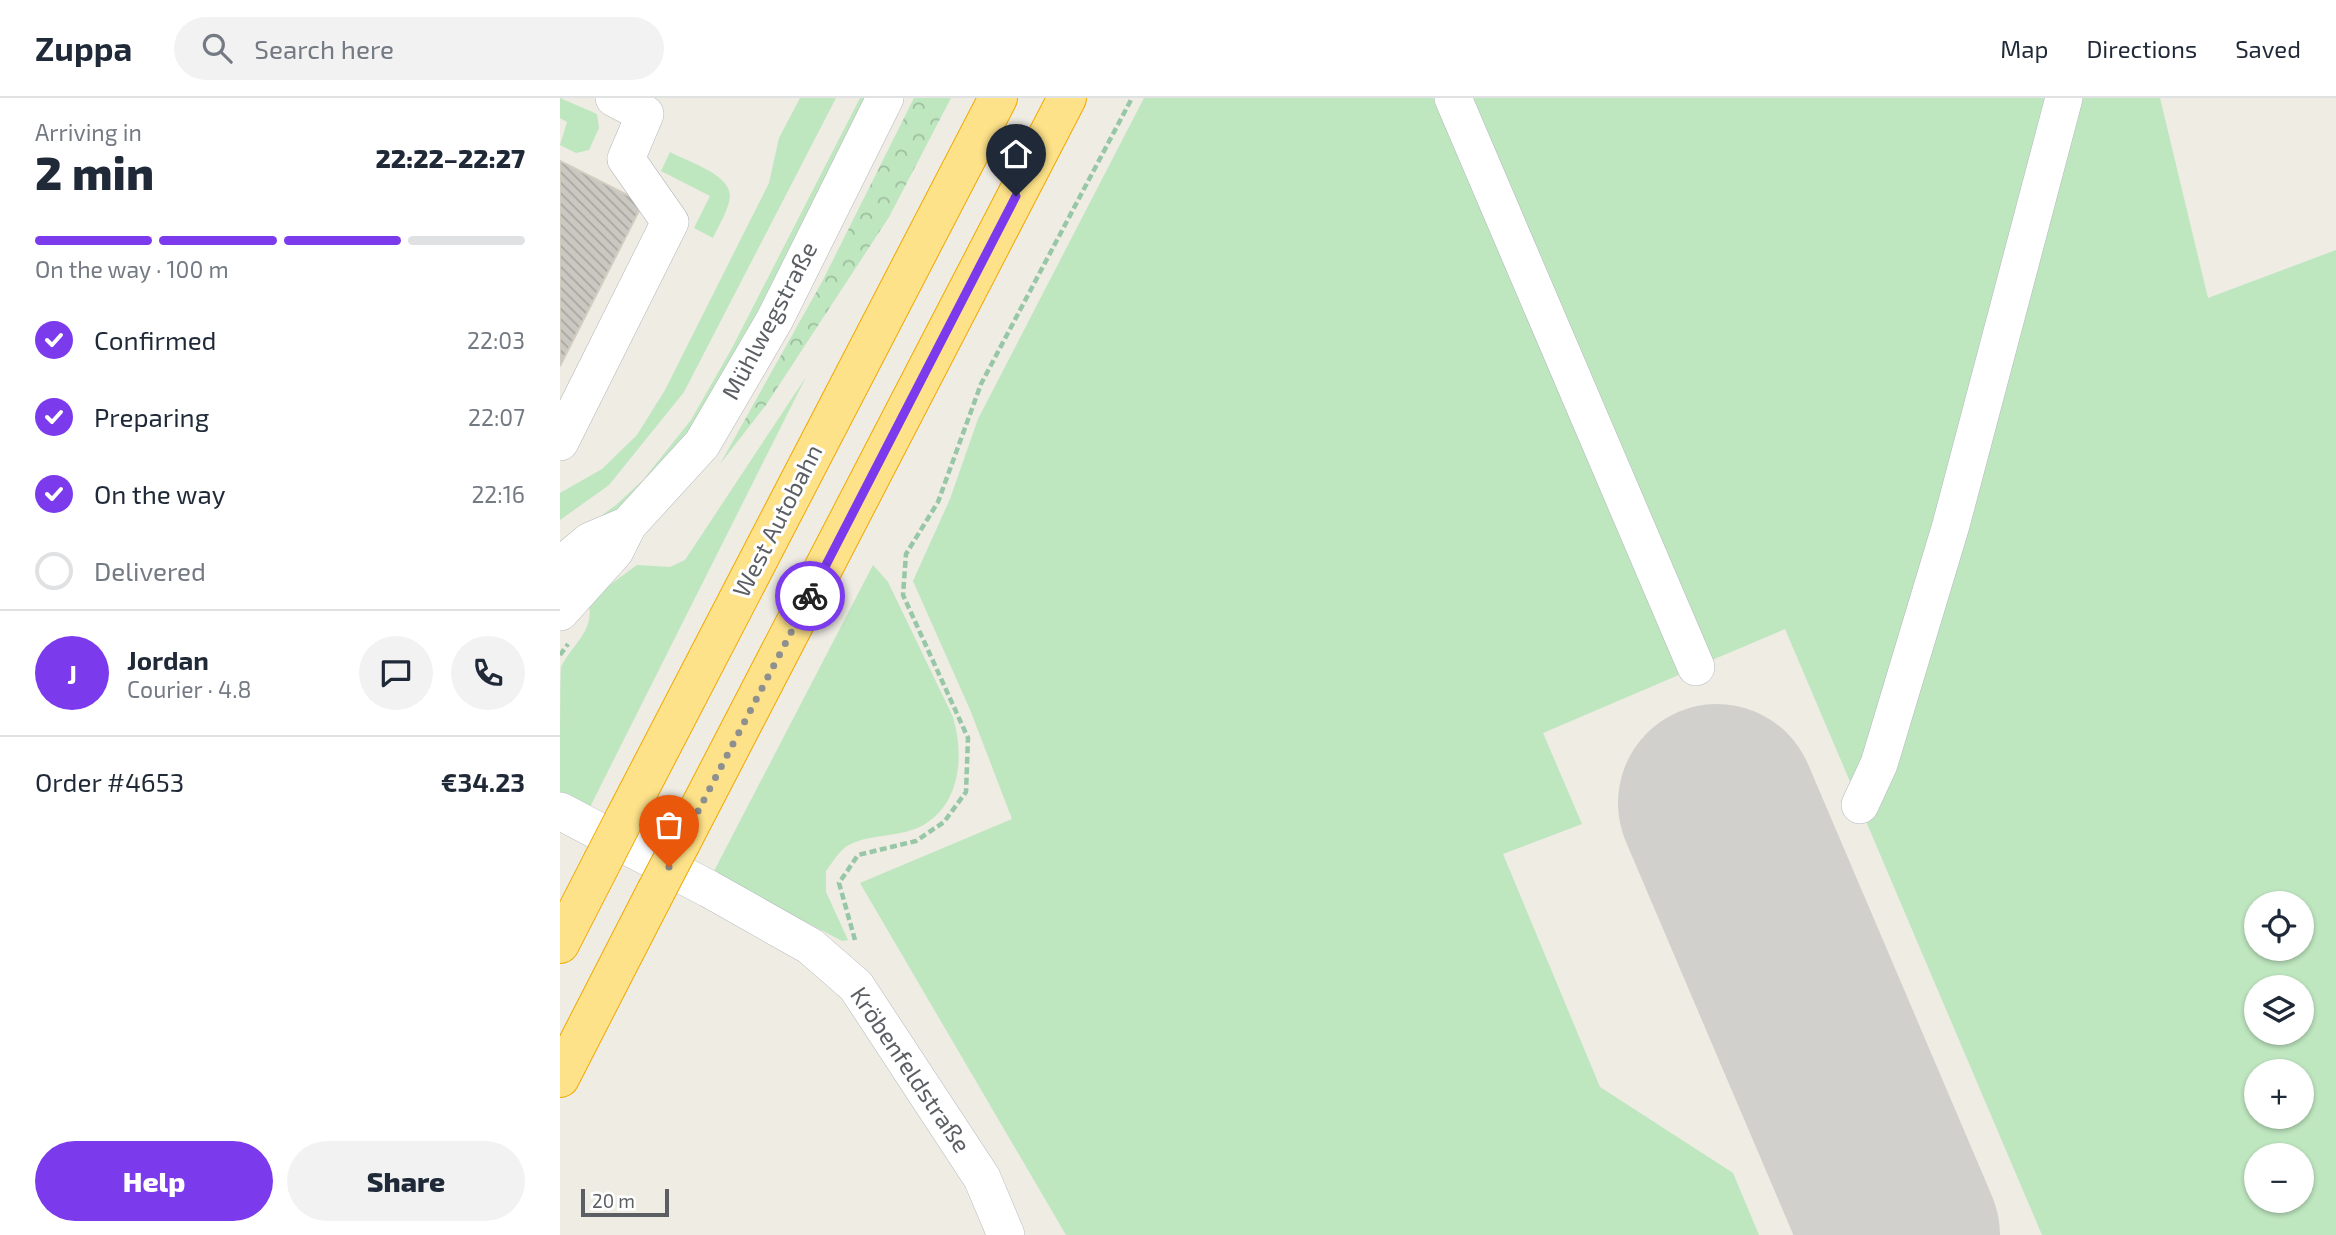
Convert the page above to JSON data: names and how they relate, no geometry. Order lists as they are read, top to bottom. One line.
{"streets":{"highway":["West Autobahn"],"street":["Mühlwegstraße","Kröbenfeldstraße"]},"scale_bar":"20 m","page":{"header":"Zuppa","search":"Search here","nav":["Map","Directions","Saved"],"heading":["2 min","Arriving in","22:22–22:27"],"panel":["Jordan","Courier · 4.8","Order #4653","€34.23"],"bar":"On the way · 100 m","list":[["Confirmed","22:03"],["Preparing","22:07"],["On the way","22:16"],"Delivered"],"round":"J","map_buttons":["+","−"],"buttons":["Help","Share"],"scale":"20 m"}}
